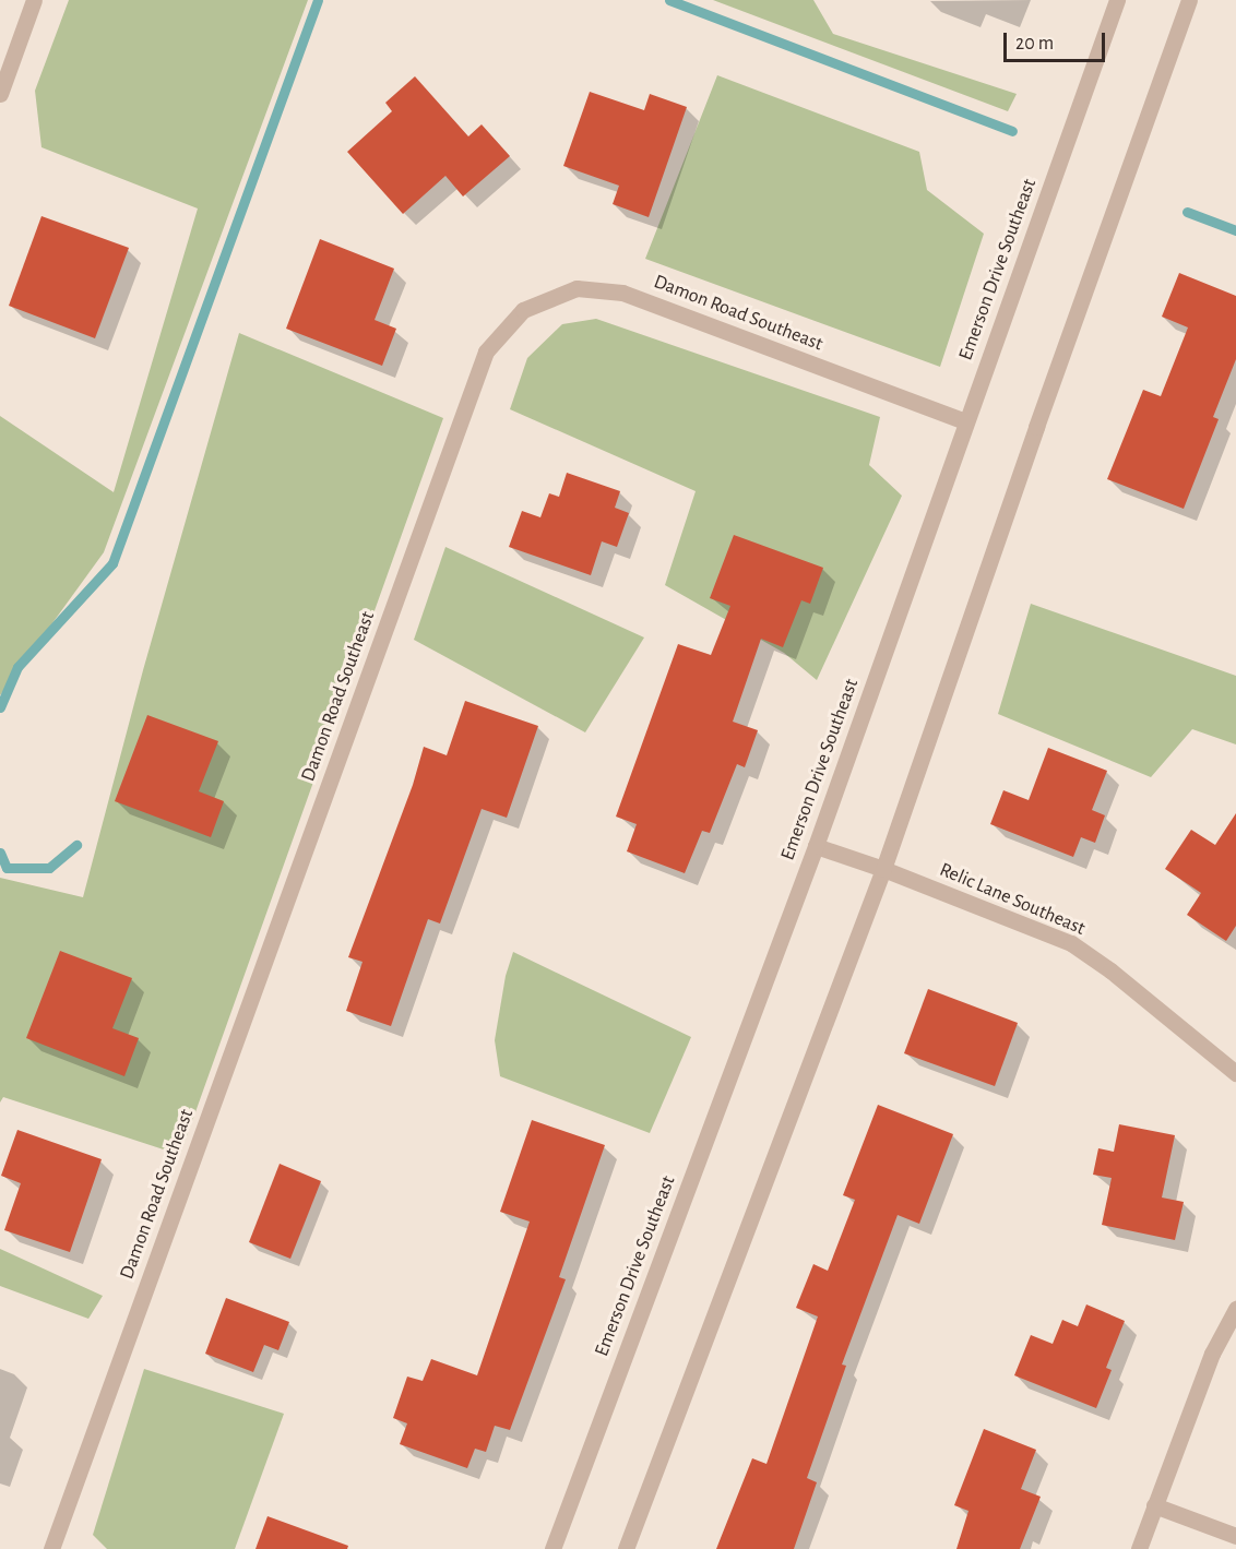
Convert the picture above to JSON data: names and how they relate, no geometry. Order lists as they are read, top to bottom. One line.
{"streets":{"street":["Emerson Drive Southeast","Damon Road Southeast","Relic Lane Southeast"]},"crossings":[["Emerson Drive Southeast","Damon Road Southeast"],["Emerson Drive Southeast","Relic Lane Southeast"]],"scale_bar":"20 m"}
